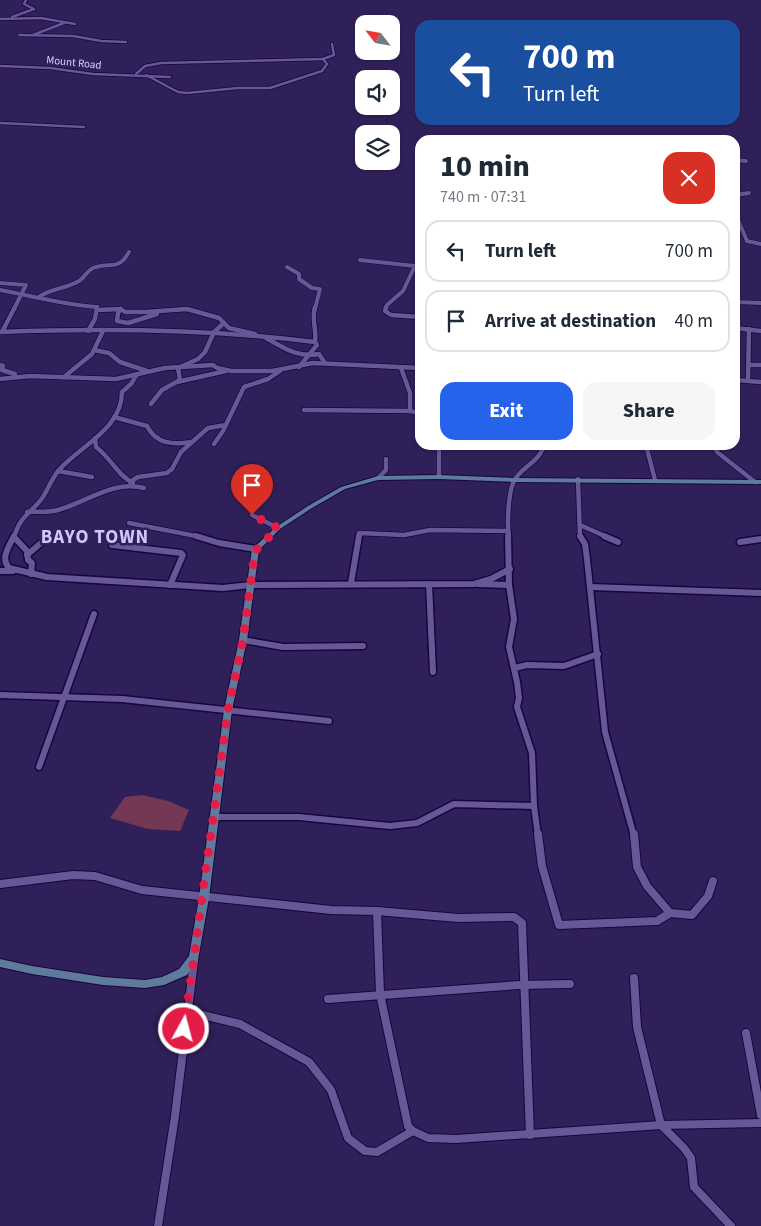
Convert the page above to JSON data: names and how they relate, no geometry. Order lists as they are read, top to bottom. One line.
{"streets":{"street":["Mount Road"]},"districts":["BAYO TOWN"],"north":"top left","page":{"turn":["700 m","Turn left"],"heading":["10 min","740 m · 07:31"],"list":[{"name":"Turn left","value":"700 m"},{"name":"Arrive at destination","value":"40 m"}],"buttons":["Exit","Share"]}}
